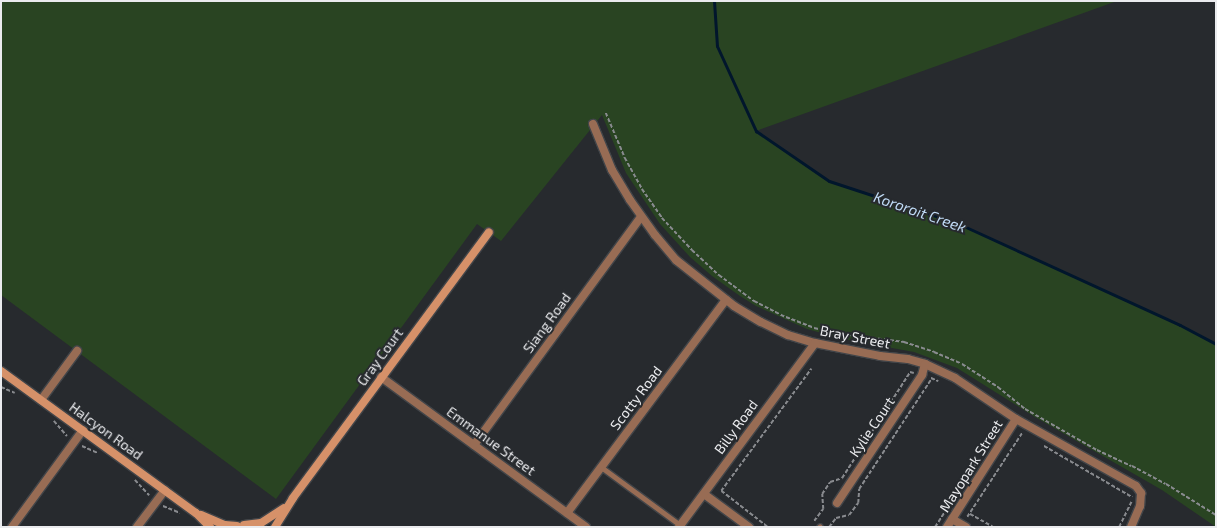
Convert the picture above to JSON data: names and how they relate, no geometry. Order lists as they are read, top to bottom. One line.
{"streets":{"street":["Siang Road","Bray Street","Gray Court","Scotty Road","Billy Road","Kylie Court","Halcyon Road","Emmanue Street","Mayopark Street"]},"crossings":[["Siang Road","Bray Street"],["Siang Road","Emmanue Street"],["Bray Street","Scotty Road"],["Bray Street","Billy Road"],["Bray Street","Kylie Court"],["Bray Street","Mayopark Street"],["Gray Court","Emmanue Street"],["Scotty Road","Emmanue Street"]],"water":["Kororoit Creek"]}
